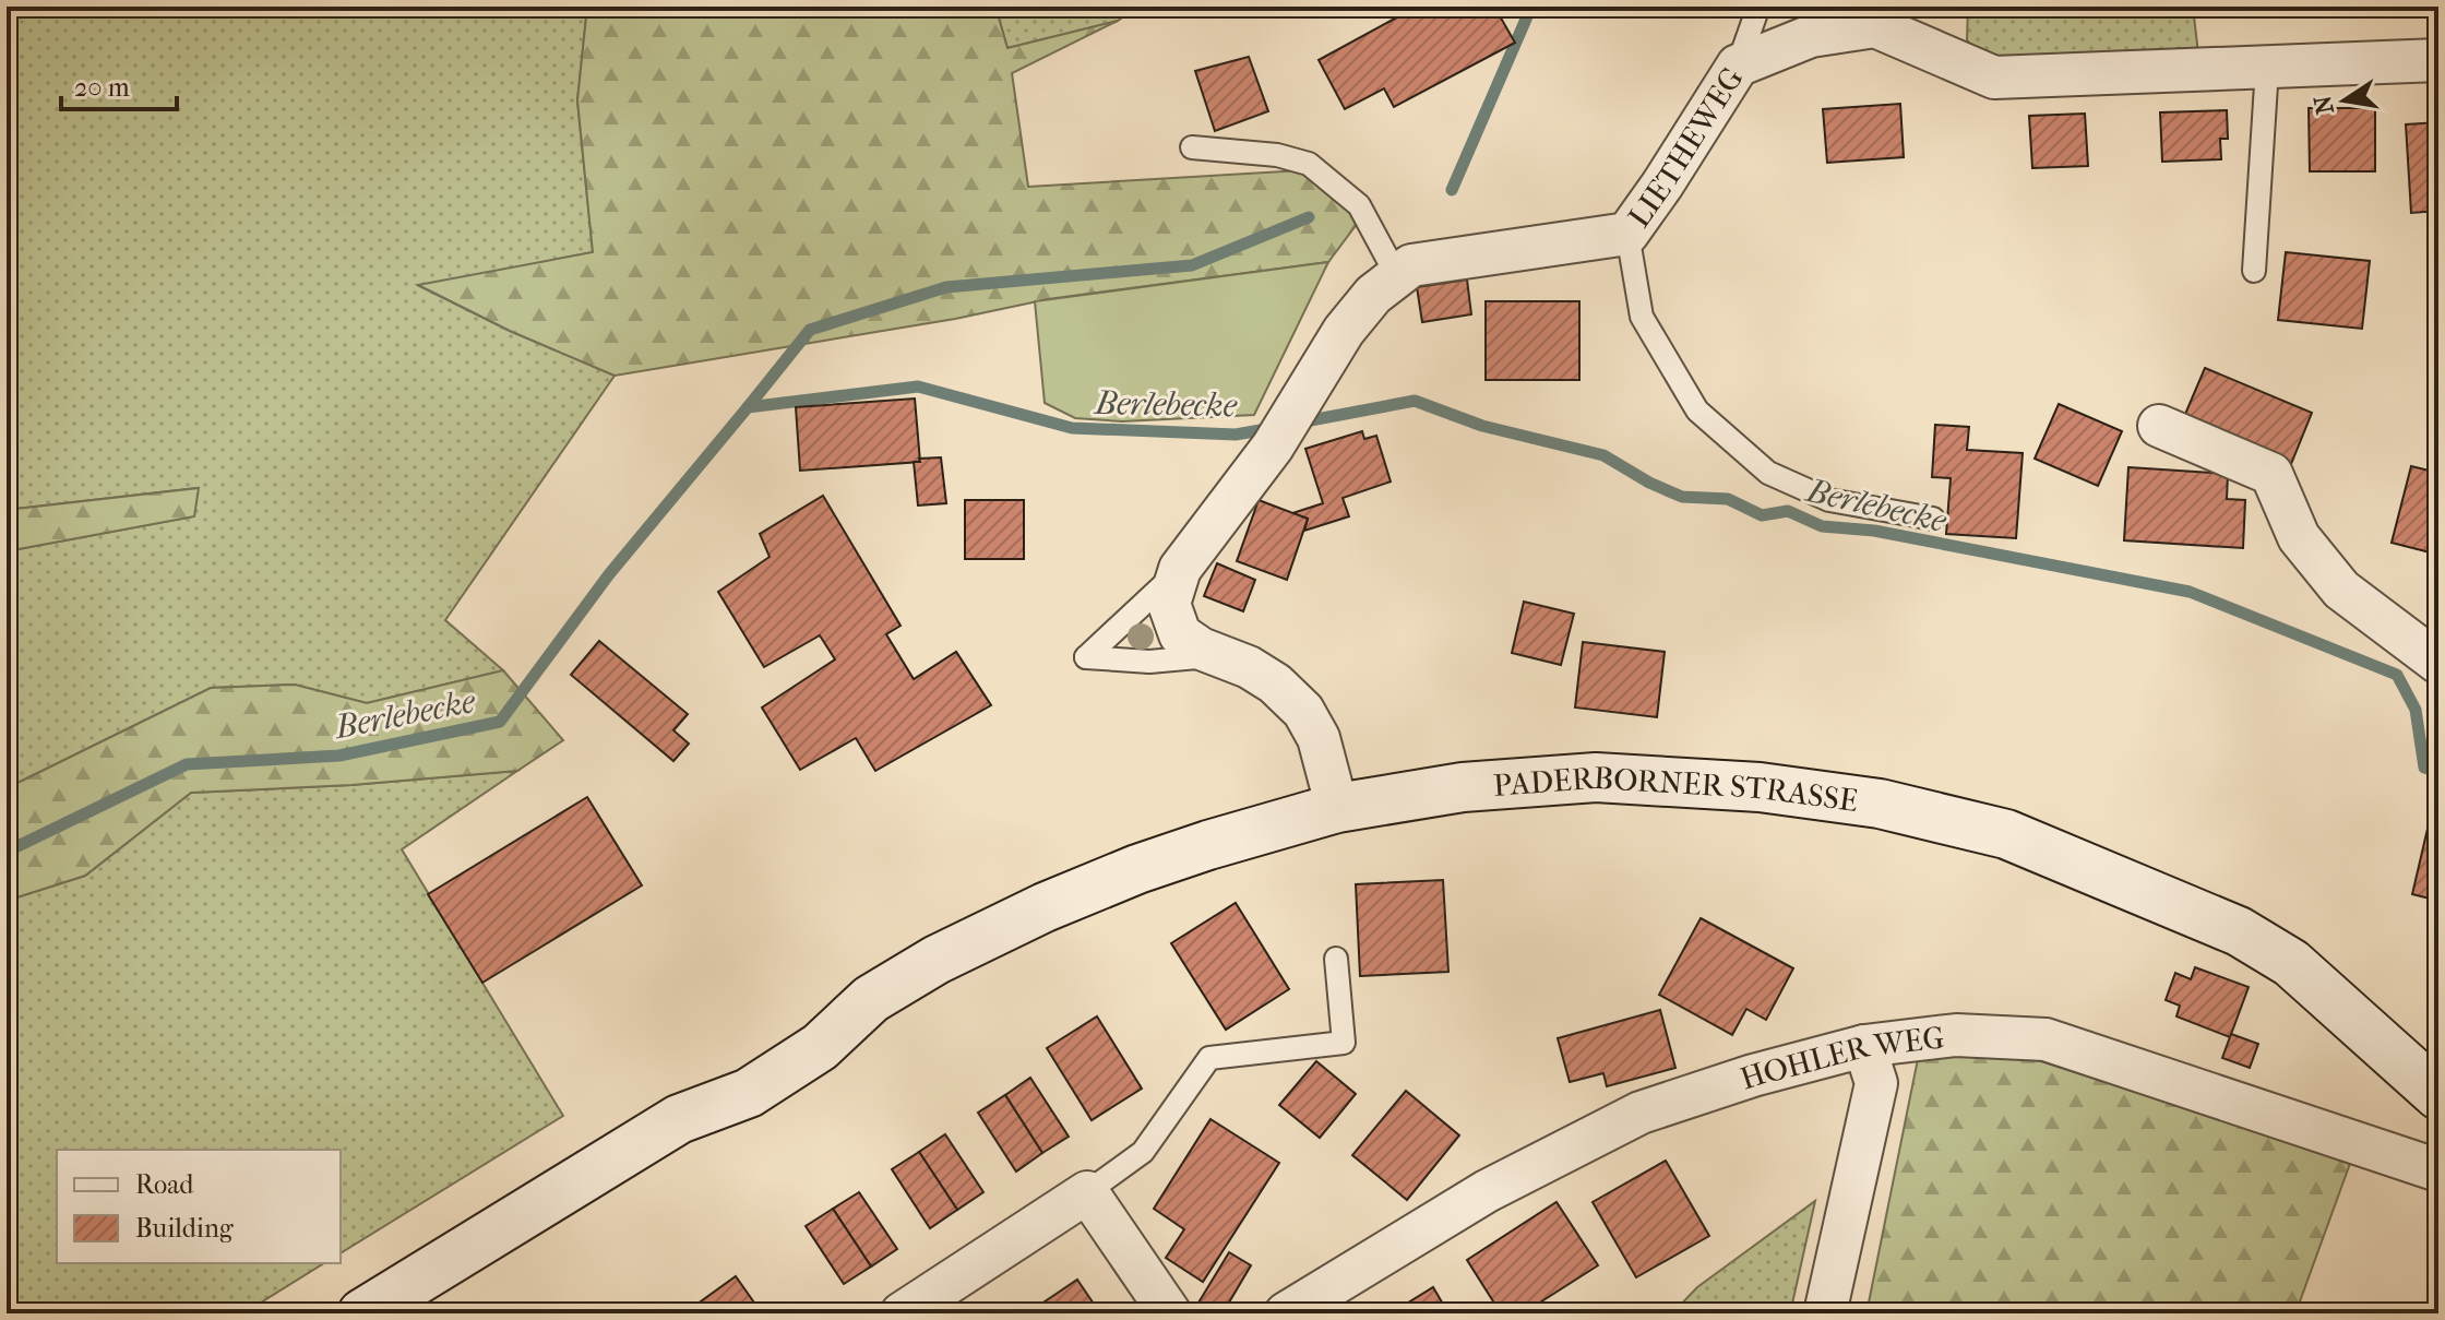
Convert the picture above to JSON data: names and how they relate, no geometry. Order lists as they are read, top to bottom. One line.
{"streets":{"main road":["PADERBORNER STRASSE"],"street":["LIETHEWEG","HOHLER WEG"]},"crossings":[["LIETHEWEG","PADERBORNER STRASSE"]],"water":["Berlebecke"],"legend":["Road","Building"],"scale_bar":"20 m","north":"left"}
